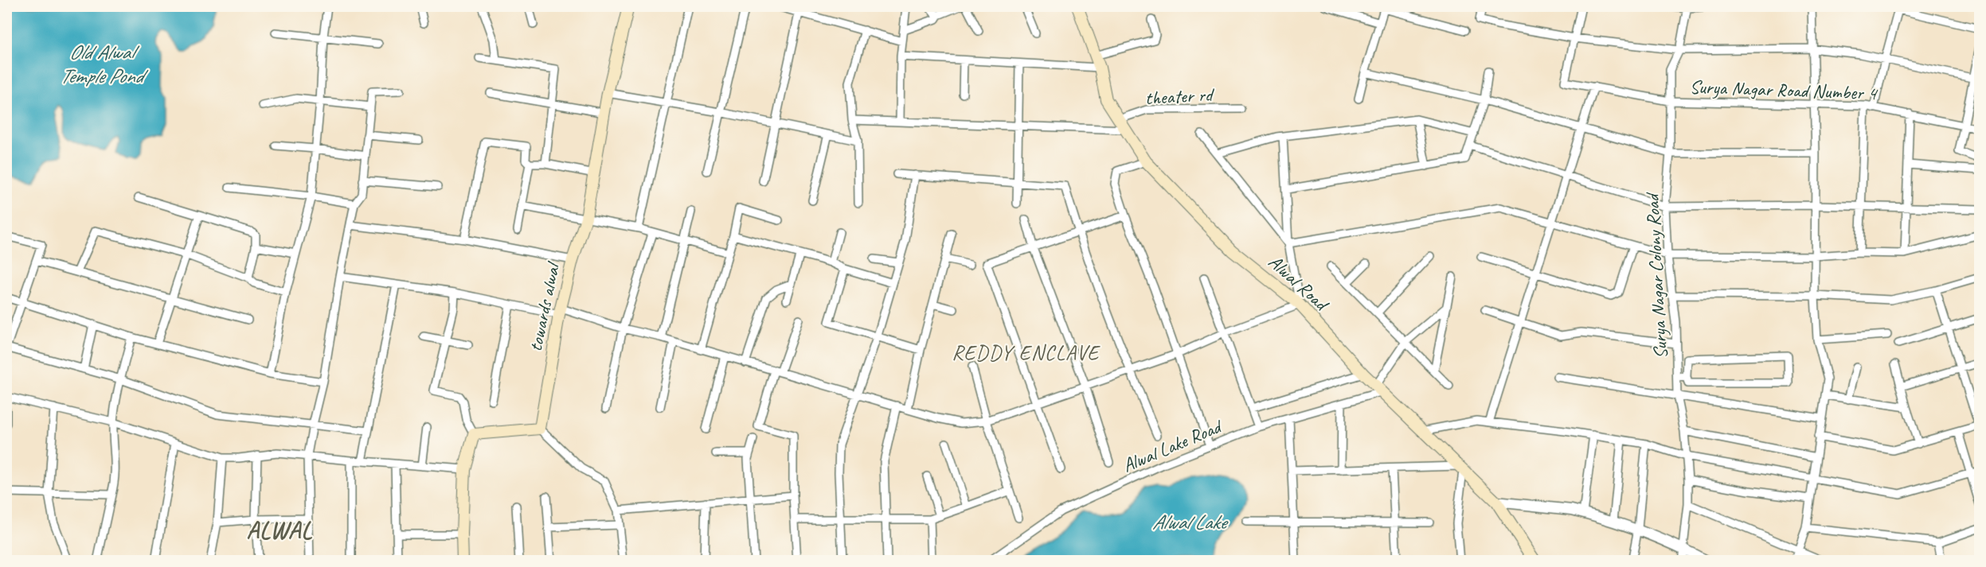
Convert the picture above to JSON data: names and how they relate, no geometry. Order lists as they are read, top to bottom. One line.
{"streets":{"main road":["Alwal Road","towards alwal"],"street":["Surya Nagar Road Number 4","theater rd","Surya Nagar Colony Road","Alwal Lake Road"]},"crossings":[["Surya Nagar Road Number 4","Surya Nagar Colony Road"],["theater rd","Alwal Road"],["Alwal Road","Alwal Lake Road"]],"districts":["REDDY ENCLAVE","ALWAL"],"water":["Old Alwal Temple Pond","Alwal Lake"]}
